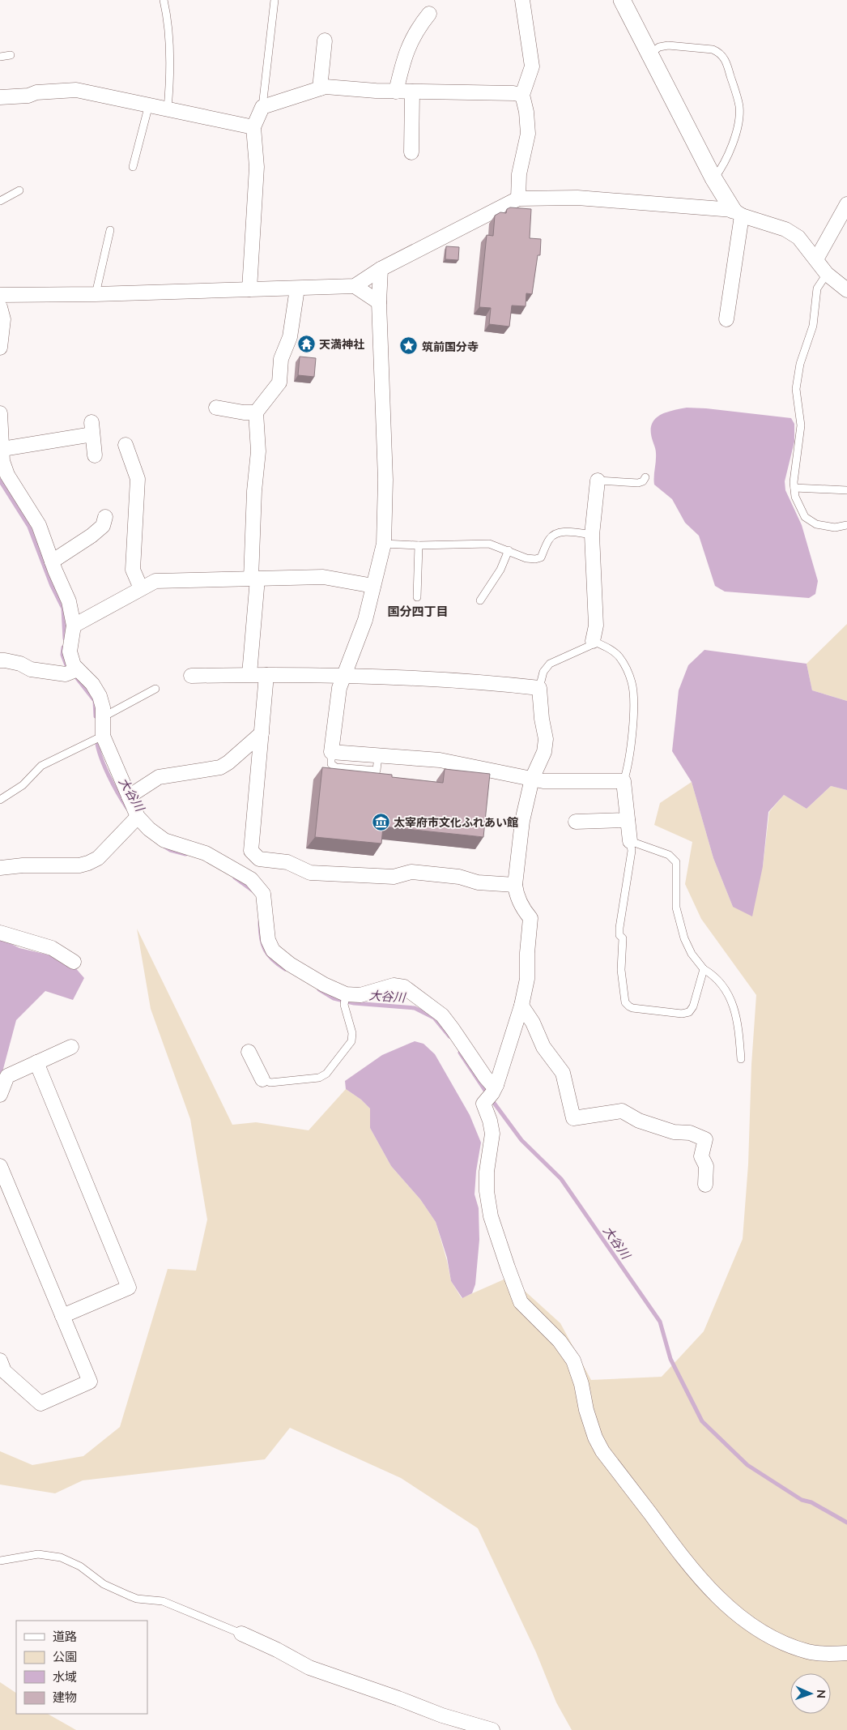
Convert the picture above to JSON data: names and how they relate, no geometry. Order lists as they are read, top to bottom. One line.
{"districts":["国分四丁目"],"water":["大谷川"],"places":{"temple":["天満神社"],"place":["筑前国分寺"],"museum":["太宰府市文化ふれあい館"]},"legend":["道路","公園","水域","建物"],"north":"right"}
